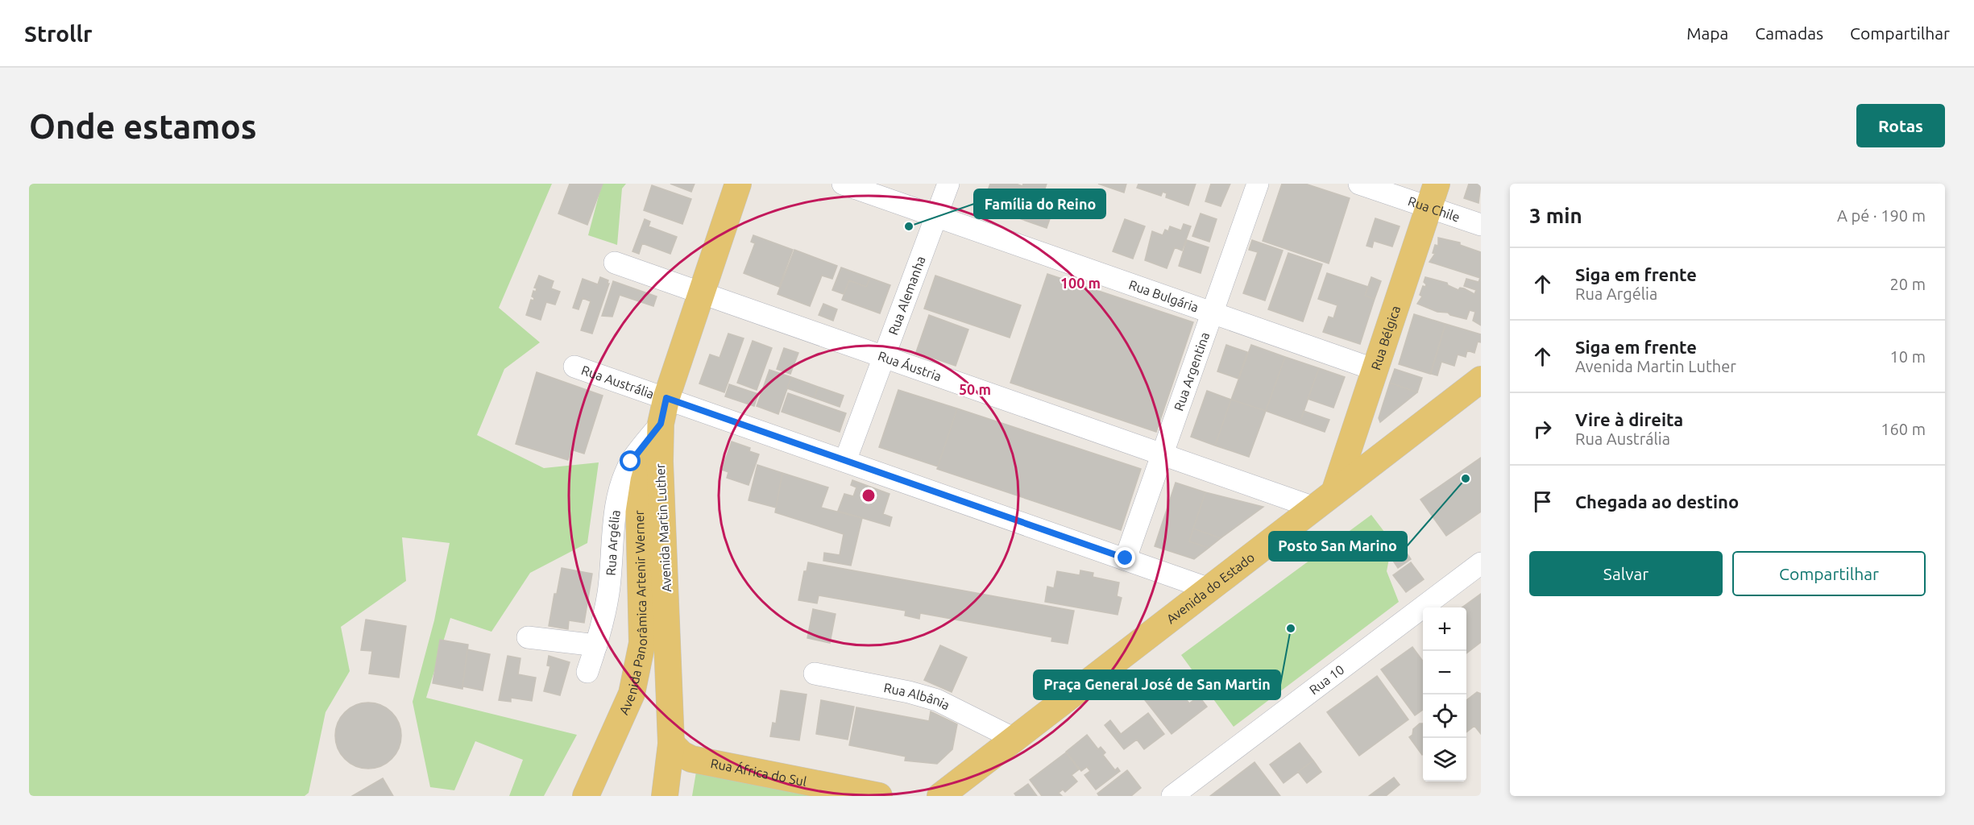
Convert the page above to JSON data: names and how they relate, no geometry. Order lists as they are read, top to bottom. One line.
{"streets":{"main road":["Rua Bélgica","Avenida Martin Luther","Avenida do Estado","Avenida Panorâmica Artenir Werner","Rua África do Sul"],"street":["Rua Chile","Rua Alemanha","Rua Bulgária","Rua Áustria","Rua Argentina","Rua Austrália","Rua Argélia","Rua 10","Rua Albânia"]},"crossings":[["Rua Chile","Rua Bélgica"],["Rua Alemanha","Rua Bulgária"],["Rua Alemanha","Rua Áustria"],["Rua Alemanha","Rua Austrália"],["Rua Bulgária","Rua Bélgica"],["Rua Bulgária","Rua Argentina"],["Rua Bélgica","Rua Áustria"],["Rua Bélgica","Avenida do Estado"],["Rua Áustria","Rua Argentina"],["Rua Áustria","Avenida Martin Luther"],["Rua Áustria","Avenida do Estado"],["Rua Argentina","Rua Austrália"],["Rua Austrália","Avenida Martin Luther"],["Rua Austrália","Avenida do Estado"],["Avenida Martin Luther","Rua Argélia"],["Avenida Martin Luther","Avenida Panorâmica Artenir Werner"],["Avenida Martin Luther","Rua África do Sul"],["Rua Argélia","Avenida Panorâmica Artenir Werner"],["Avenida do Estado","Rua Albânia"]],"places":["Família do Reino","Posto San Marino","Praça General José de San Martin"],"page":{"header":"Strollr","nav":["Mapa","Camadas","Compartilhar"],"buttons":["Rotas",["Salvar","Compartilhar"]],"title":"Onde estamos","heading":["3 min","A pé · 190 m"],"list":[["Siga em frente","Rua Argélia","20 m"],["Siga em frente","Avenida Martin Luther","10 m"],["Vire à direita","Rua Austrália","160 m"],"Chegada ao destino"],"map_buttons":["+","−"]},"rings":["100 m","50 m"]}
